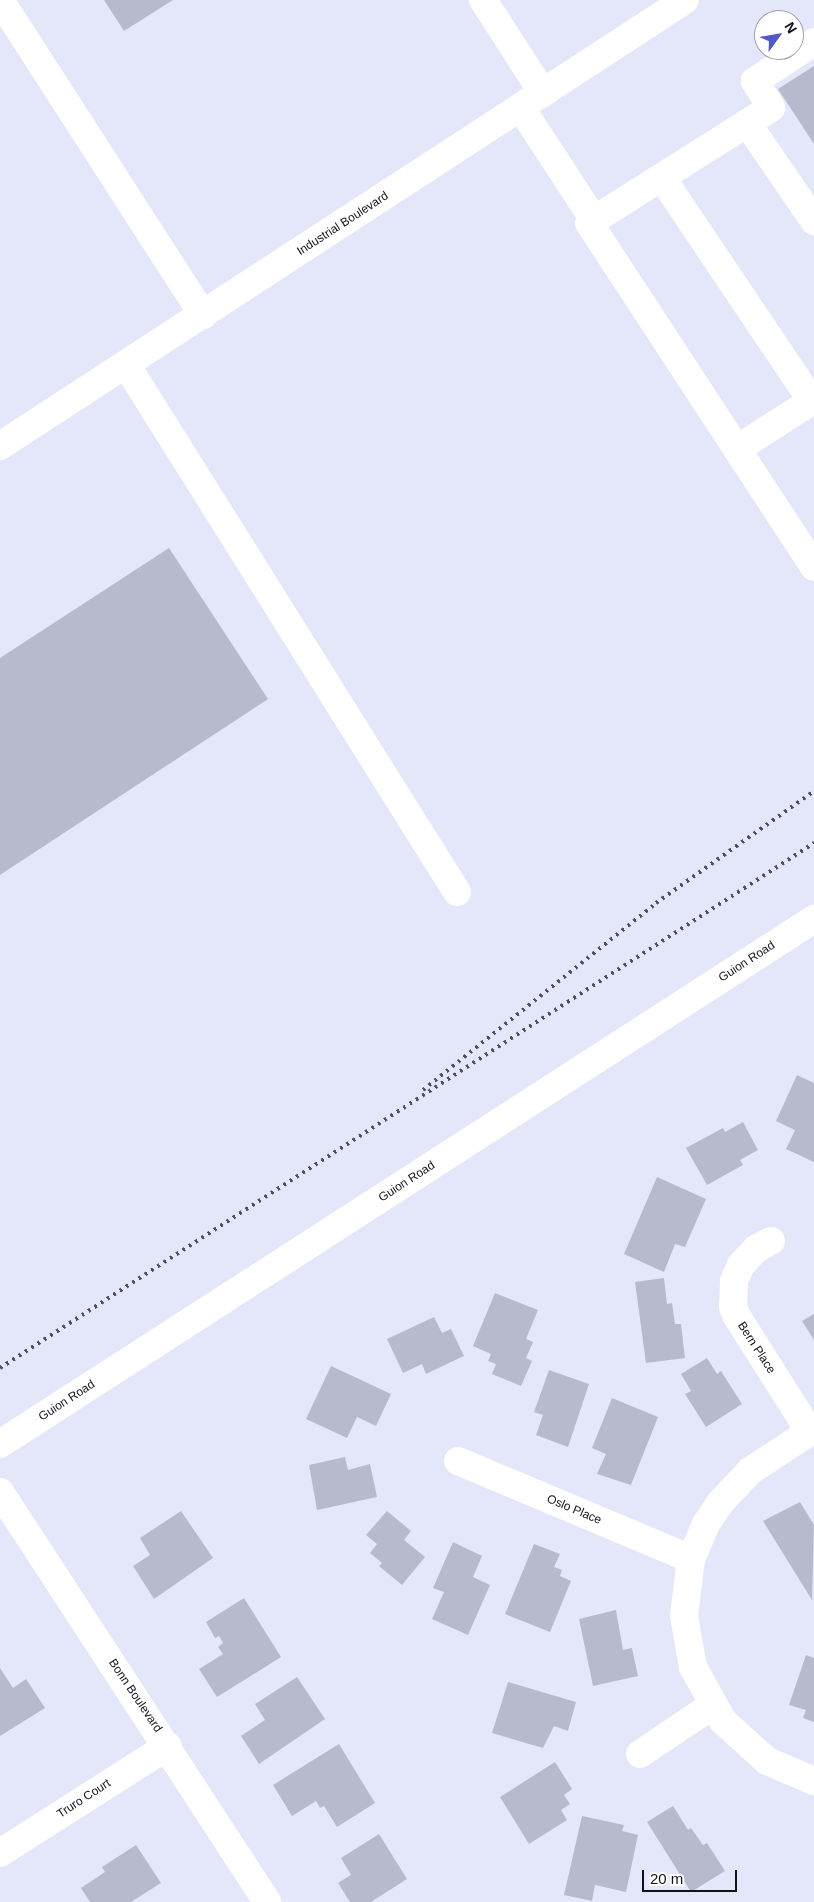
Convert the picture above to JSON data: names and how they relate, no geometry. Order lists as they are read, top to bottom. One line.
{"streets":{"street":["Industrial Boulevard","Guion Road","Bern Place","Oslo Place","Bonn Boulevard","Truro Court"]},"crossings":[["Bonn Boulevard","Truro Court"]],"scale_bar":"20 m","north":"top right"}
